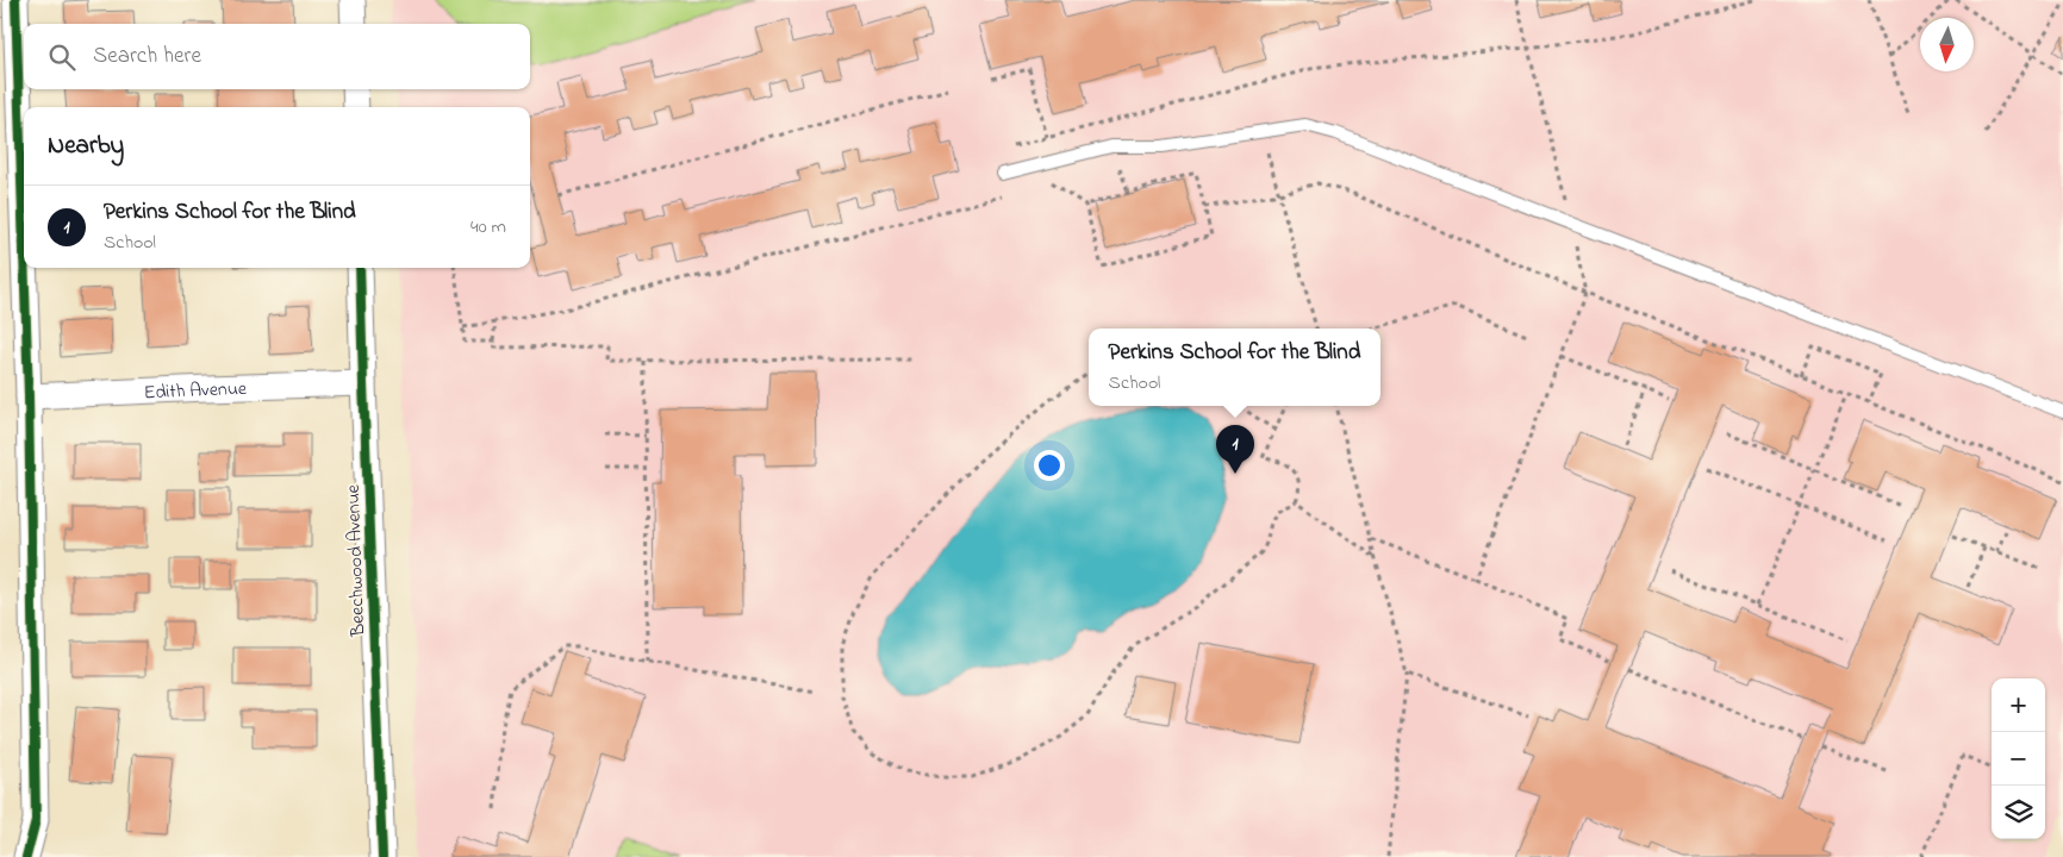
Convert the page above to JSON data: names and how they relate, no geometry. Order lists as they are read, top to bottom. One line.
{"streets":{"street":["Edith Avenue","Beechwood Avenue"]},"crossings":[["Edith Avenue","Beechwood Avenue"]],"north":"bottom","page":{"search":"Search here","heading":"Nearby","list":[{"mark":"1","name":"Perkins School for the Blind","note":"School","value":"40 m"}],"popup":["Perkins School for the Blind","School"],"pins":"1","map_buttons":["+","−"]}}
